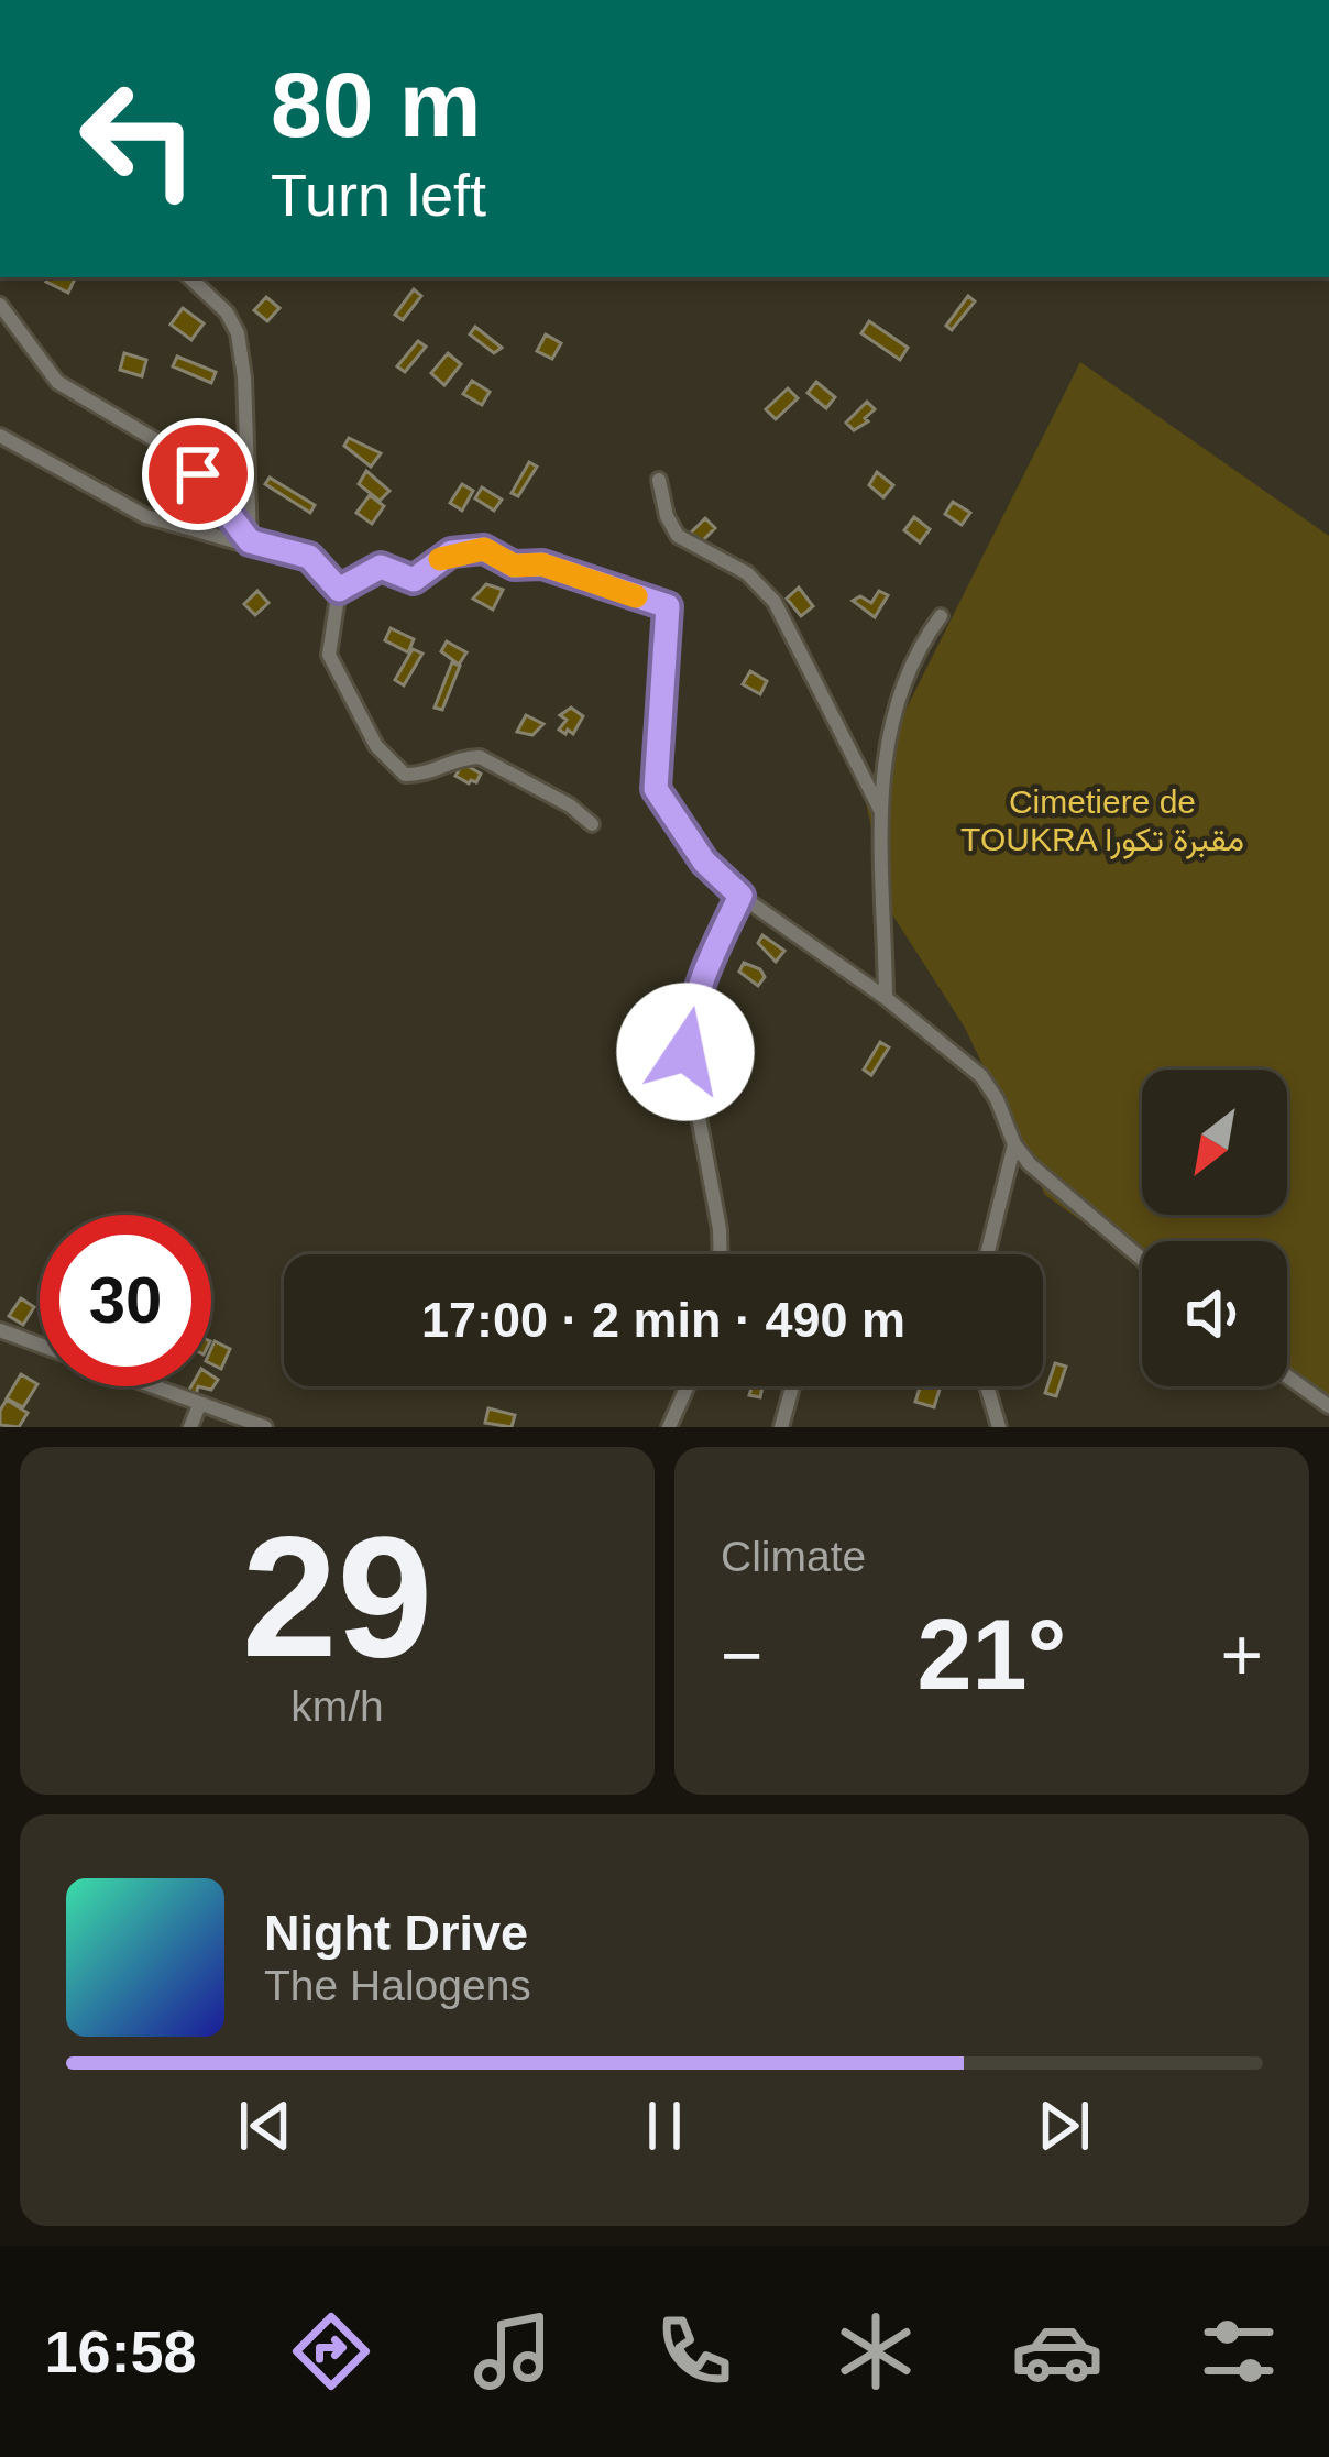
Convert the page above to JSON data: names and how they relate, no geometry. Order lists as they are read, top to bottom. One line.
{"parks":["Cimetiere de TOUKRA مقبرة تكورا"],"north":"bottom left","page":{"turn":["80 m","Turn left"],"limit":"30","trip":"17:00 · 2 min · 490 m","tile":[["29","km/h"],"Climate"],"heat":["−","21°","+"],"song":["Night Drive","The Halogens"],"tabs":"16:58"}}
